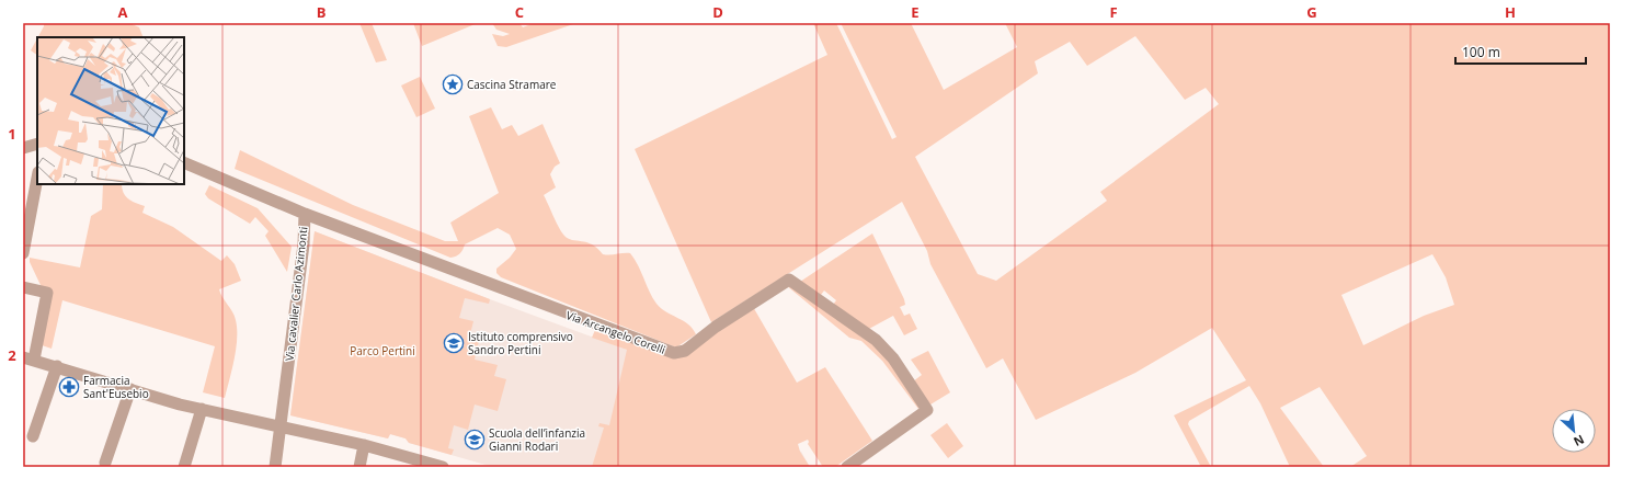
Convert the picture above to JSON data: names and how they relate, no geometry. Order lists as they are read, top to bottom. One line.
{"streets":{"street":["Via cavalier Carlo Azimonti","Via Arcangelo Corelli"]},"crossings":[["Via cavalier Carlo Azimonti","Via Arcangelo Corelli"]],"parks":["Parco Pertini"],"places":{"place":["Cascina Stramare"],"school or university":["Istituto comprensivo Sandro Pertini","Scuola dell’infanzia Gianni Rodari"],"pharmacy":["Farmacia Sant'Eusebio"]},"scale_bar":"100 m","north":"bottom right","grid":{"columns":["A","B","C","D","E","F","G","H"],"rows":["1","2"]}}
